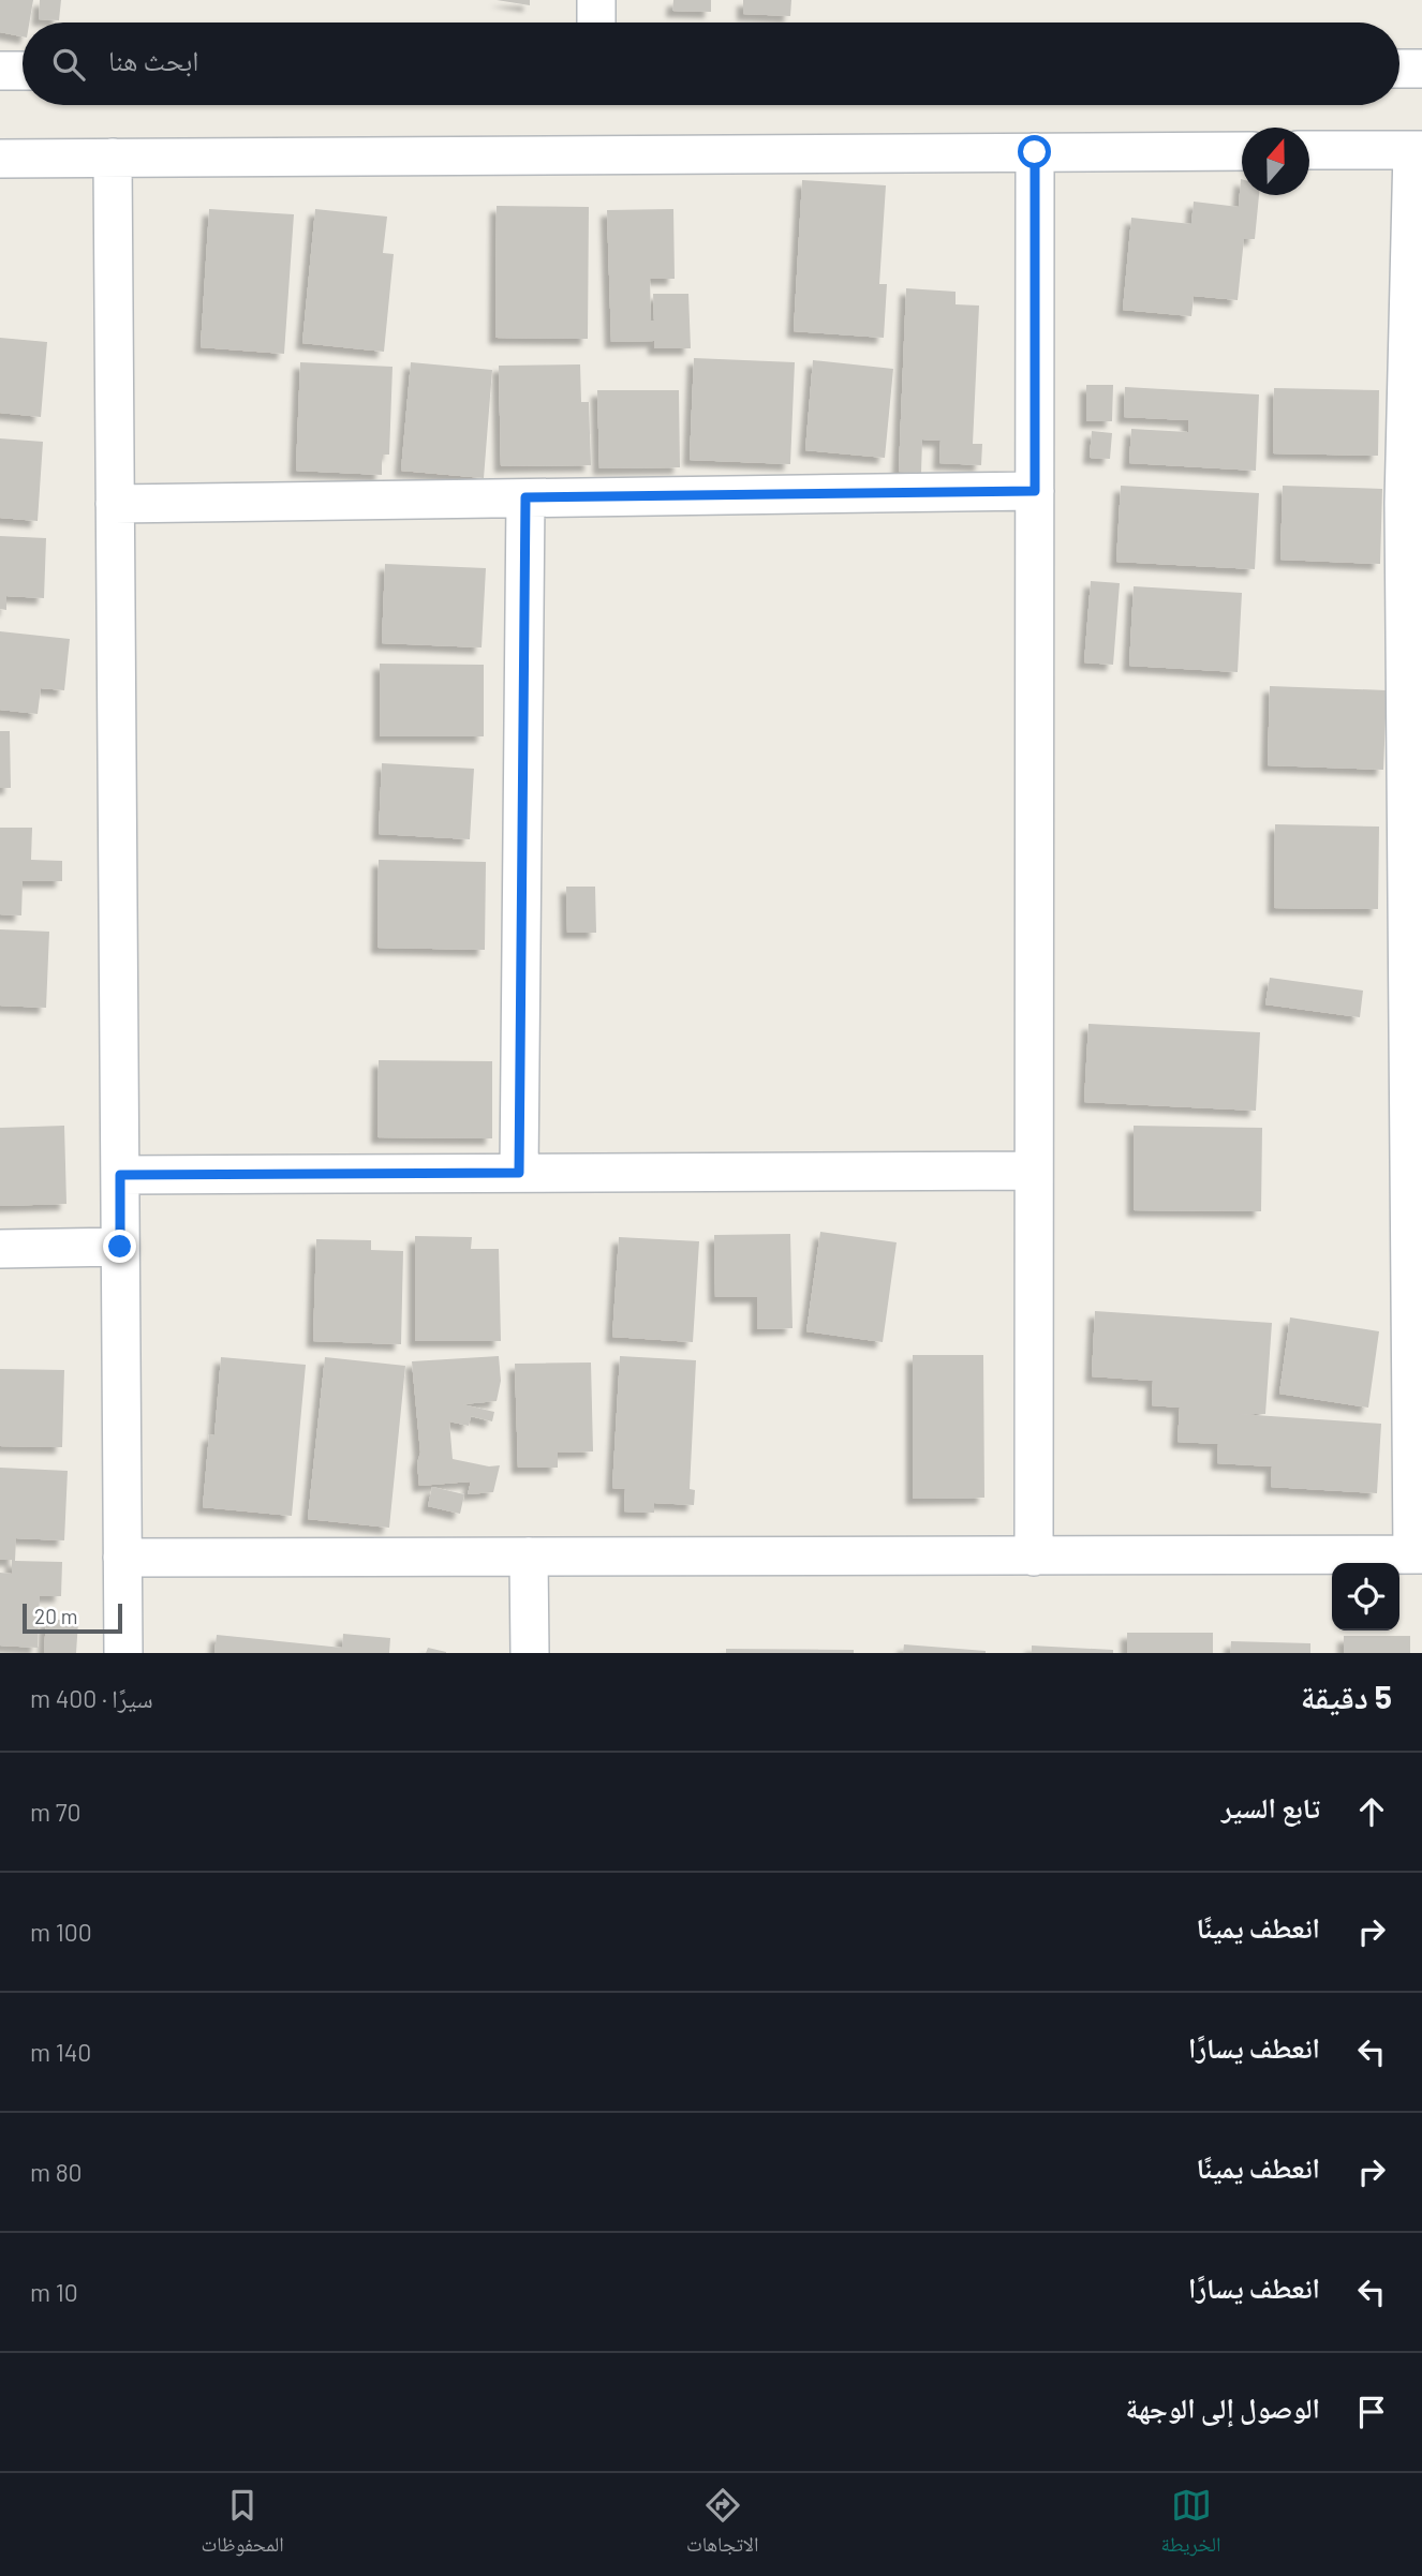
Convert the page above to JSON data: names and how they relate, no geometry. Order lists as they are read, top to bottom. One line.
{"scale_bar":"20 m","north":"top","page":{"search":"ابحث هنا","scale":"20 m","heading":["5 دقيقة","سيرًا · 400 m"],"list":[["تابع السير","70 m"],["انعطف يمينًا","100 m"],["انعطف يسارًا","140 m"],["انعطف يمينًا","80 m"],["انعطف يسارًا","10 m"],"الوصول إلى الوجهة"],"nav":["الخريطة","الاتجاهات","المحفوظات"]}}
